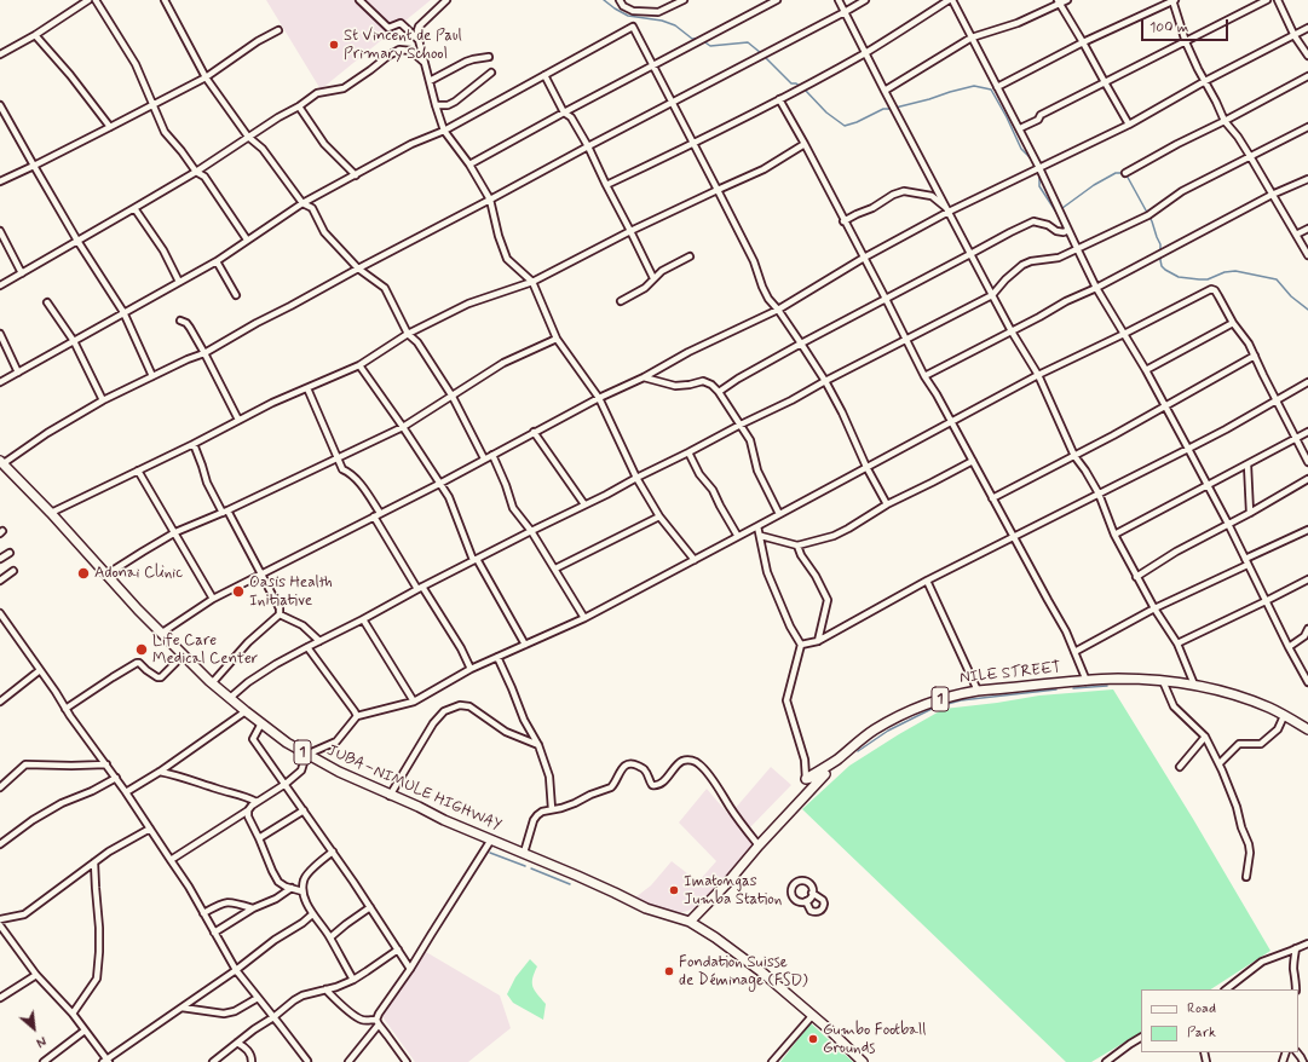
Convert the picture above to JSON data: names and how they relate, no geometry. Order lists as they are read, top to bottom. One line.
{"streets":{"main road":["NILE STREET","1","JUBA–NIMULE HIGHWAY"]},"places":["St Vincent de Paul Primary School","Adonai Clinic","Oasis Health Initiative","Life Care Medical Center","Imatongas Jumba Station","Fondation Suisse de Déminage (FSD)","Gumbo Football Grounds"],"legend":["Road","Park"],"scale_bar":"100 m","north":"bottom right"}
